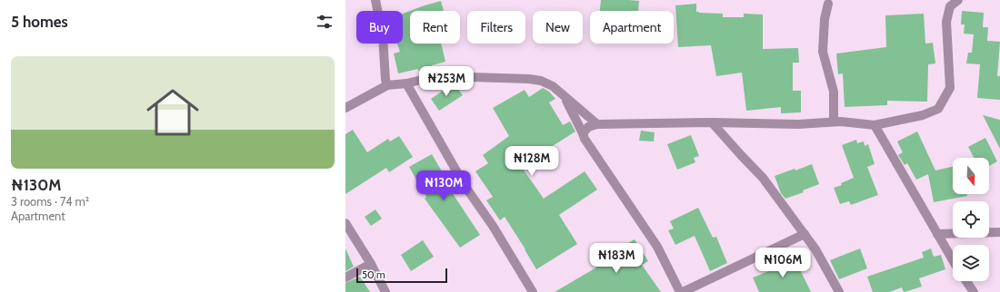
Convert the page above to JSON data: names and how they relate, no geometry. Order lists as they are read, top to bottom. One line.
{"scale_bar":"50 m","north":"bottom","page":{"heading":"5 homes","chip":["Buy","Rent","Filters","New","Apartment"],"list":[{"name":"₦130M","note":"3 rooms · 74 m² · Apartment"}],"price":["₦253M","₦128M","₦130M","₦183M","₦106M"],"scale":"50 m"}}
